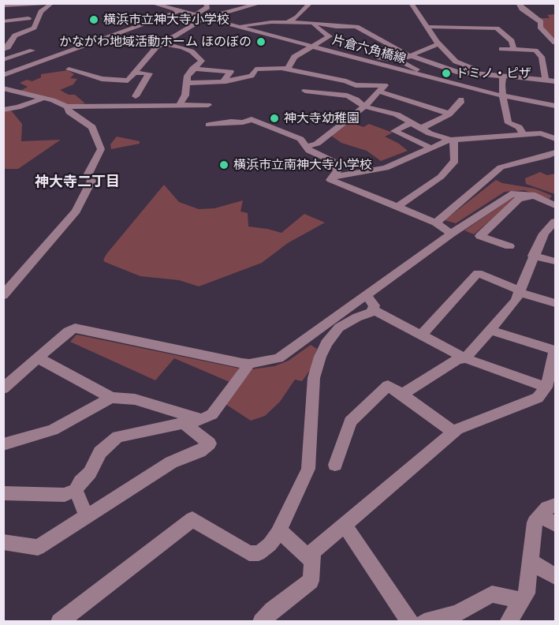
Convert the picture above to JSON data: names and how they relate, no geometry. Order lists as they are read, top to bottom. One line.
{"streets":{"street":["片倉六角橋線"]},"districts":["神大寺二丁目"],"places":["横浜市立神大寺小学校","かながわ地域活動ホーム ほのぼの","ドミノ・ピザ","神大寺幼稚園","横浜市立南神大寺小学校"]}
